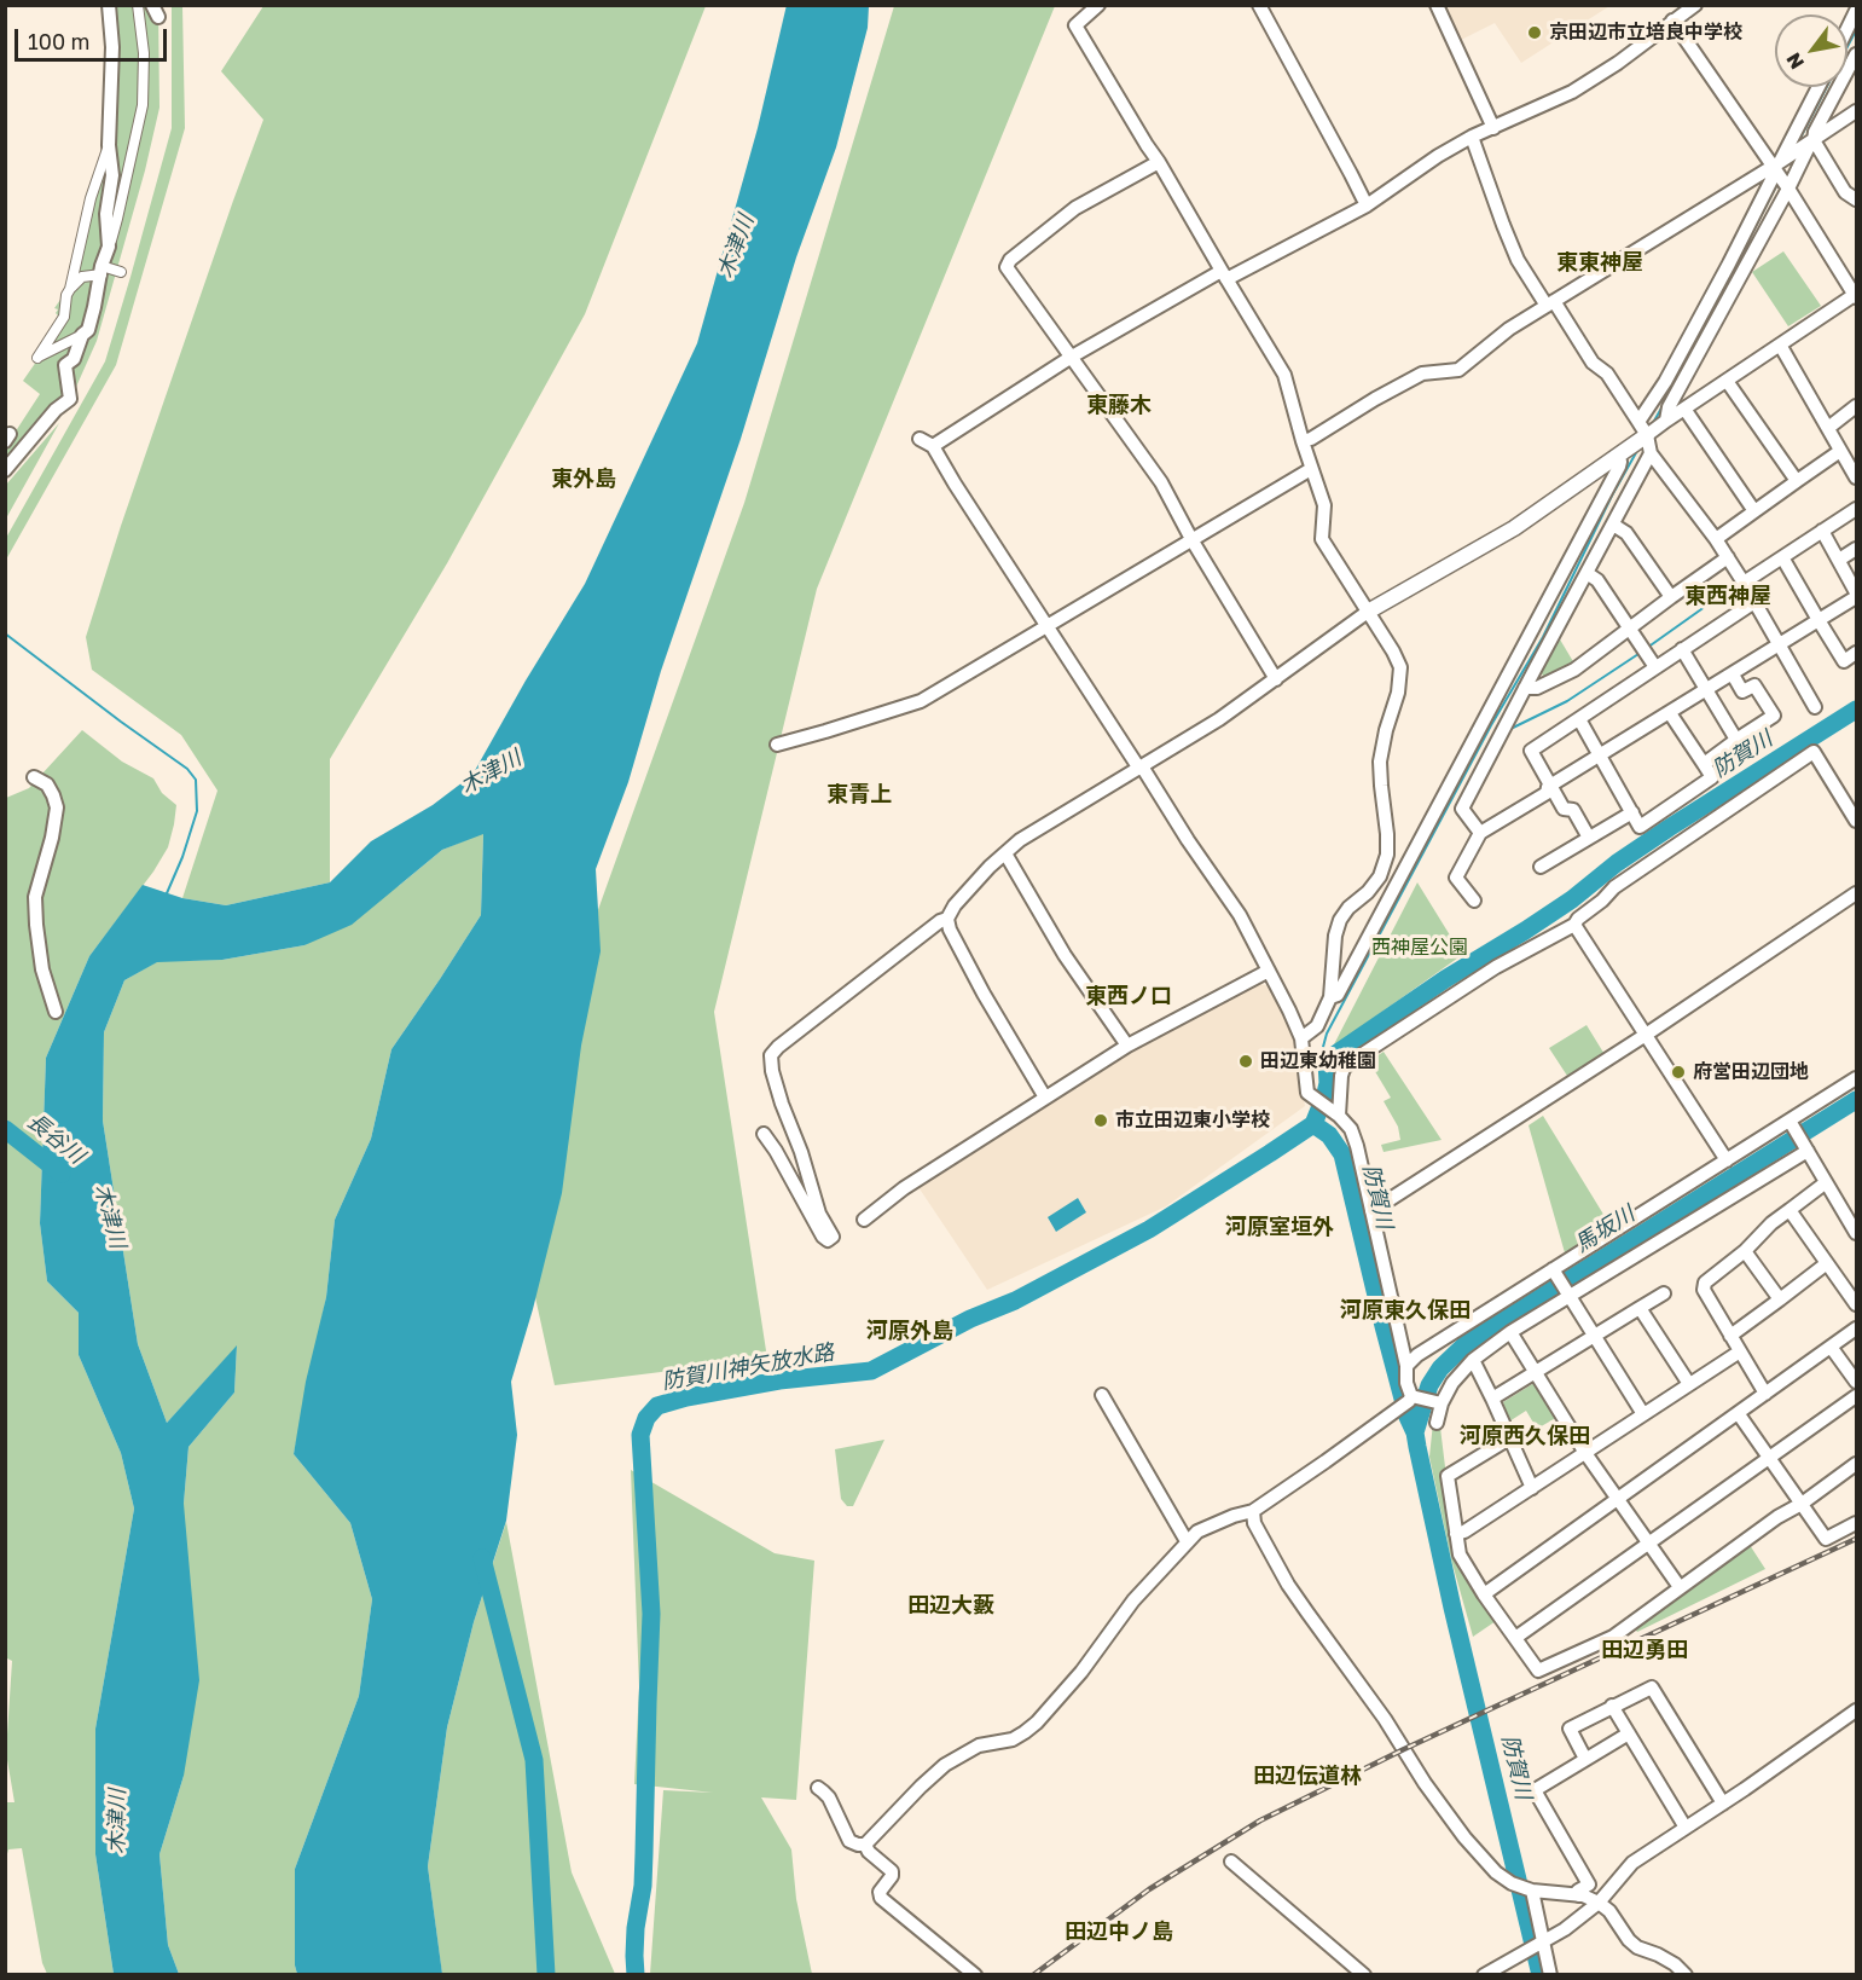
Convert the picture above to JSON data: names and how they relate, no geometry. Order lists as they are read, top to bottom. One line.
{"districts":["東東神屋","東藤木","東外島","東西神屋","東青上","東西ノ口","河原室垣外","河原東久保田","河原外島","河原西久保田","田辺大藪","田辺勇田","田辺伝道林","田辺中ノ島"],"water":["木津川","防賀川","長谷川","馬坂川","防賀川神矢放水路"],"parks":["西神屋公園"],"places":["京田辺市立培良中学校","田辺東幼稚園","府営田辺団地","市立田辺東小学校"],"scale_bar":"100 m","north":"bottom left"}
